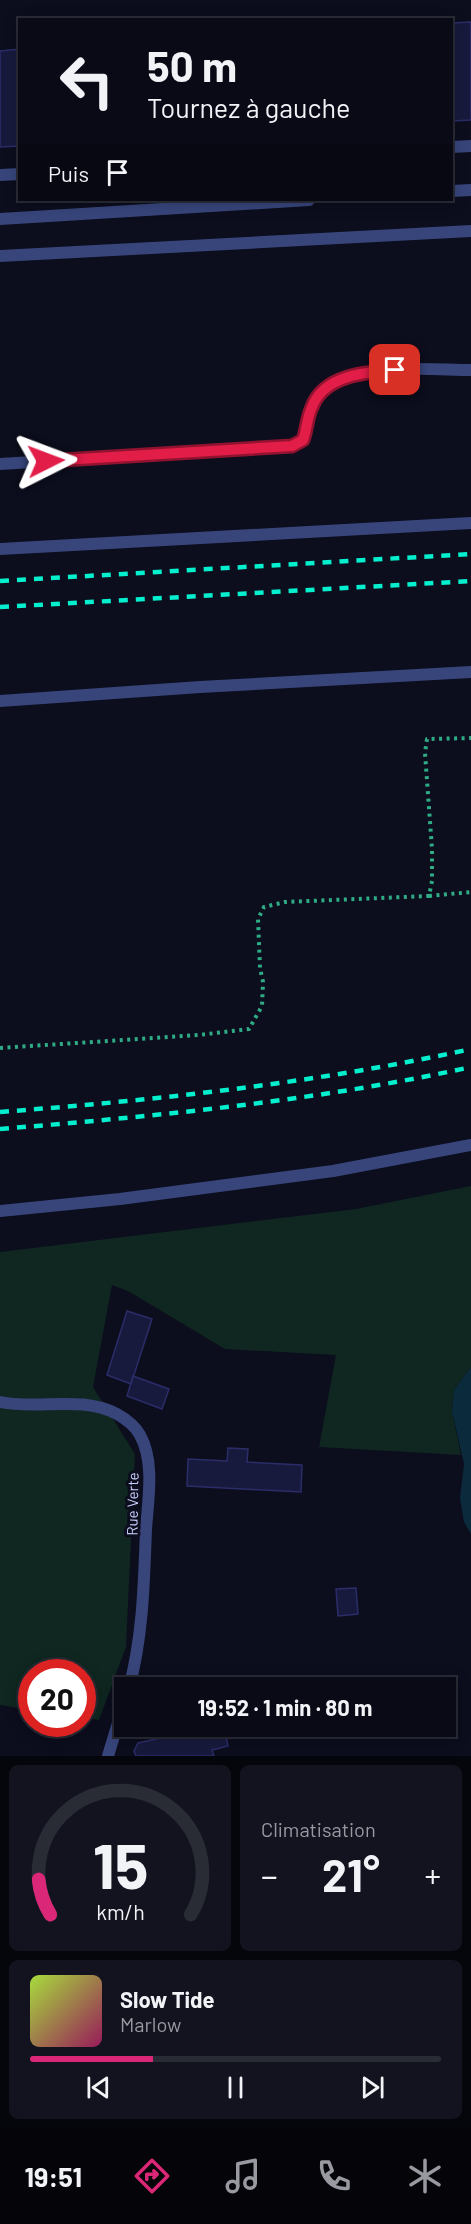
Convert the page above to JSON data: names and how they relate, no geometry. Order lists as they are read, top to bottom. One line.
{"streets":{"street":["Rue Verte"]},"page":{"turn":["50 m","Tournez à gauche"],"then":"Puis","limit":"20","trip":"19:52 · 1 min · 80 m","tile":"Climatisation","heat":["−","21°","+"],"song":["Slow Tide","Marlow"],"tabs":"19:51","gauge":["15","km/h"]}}
